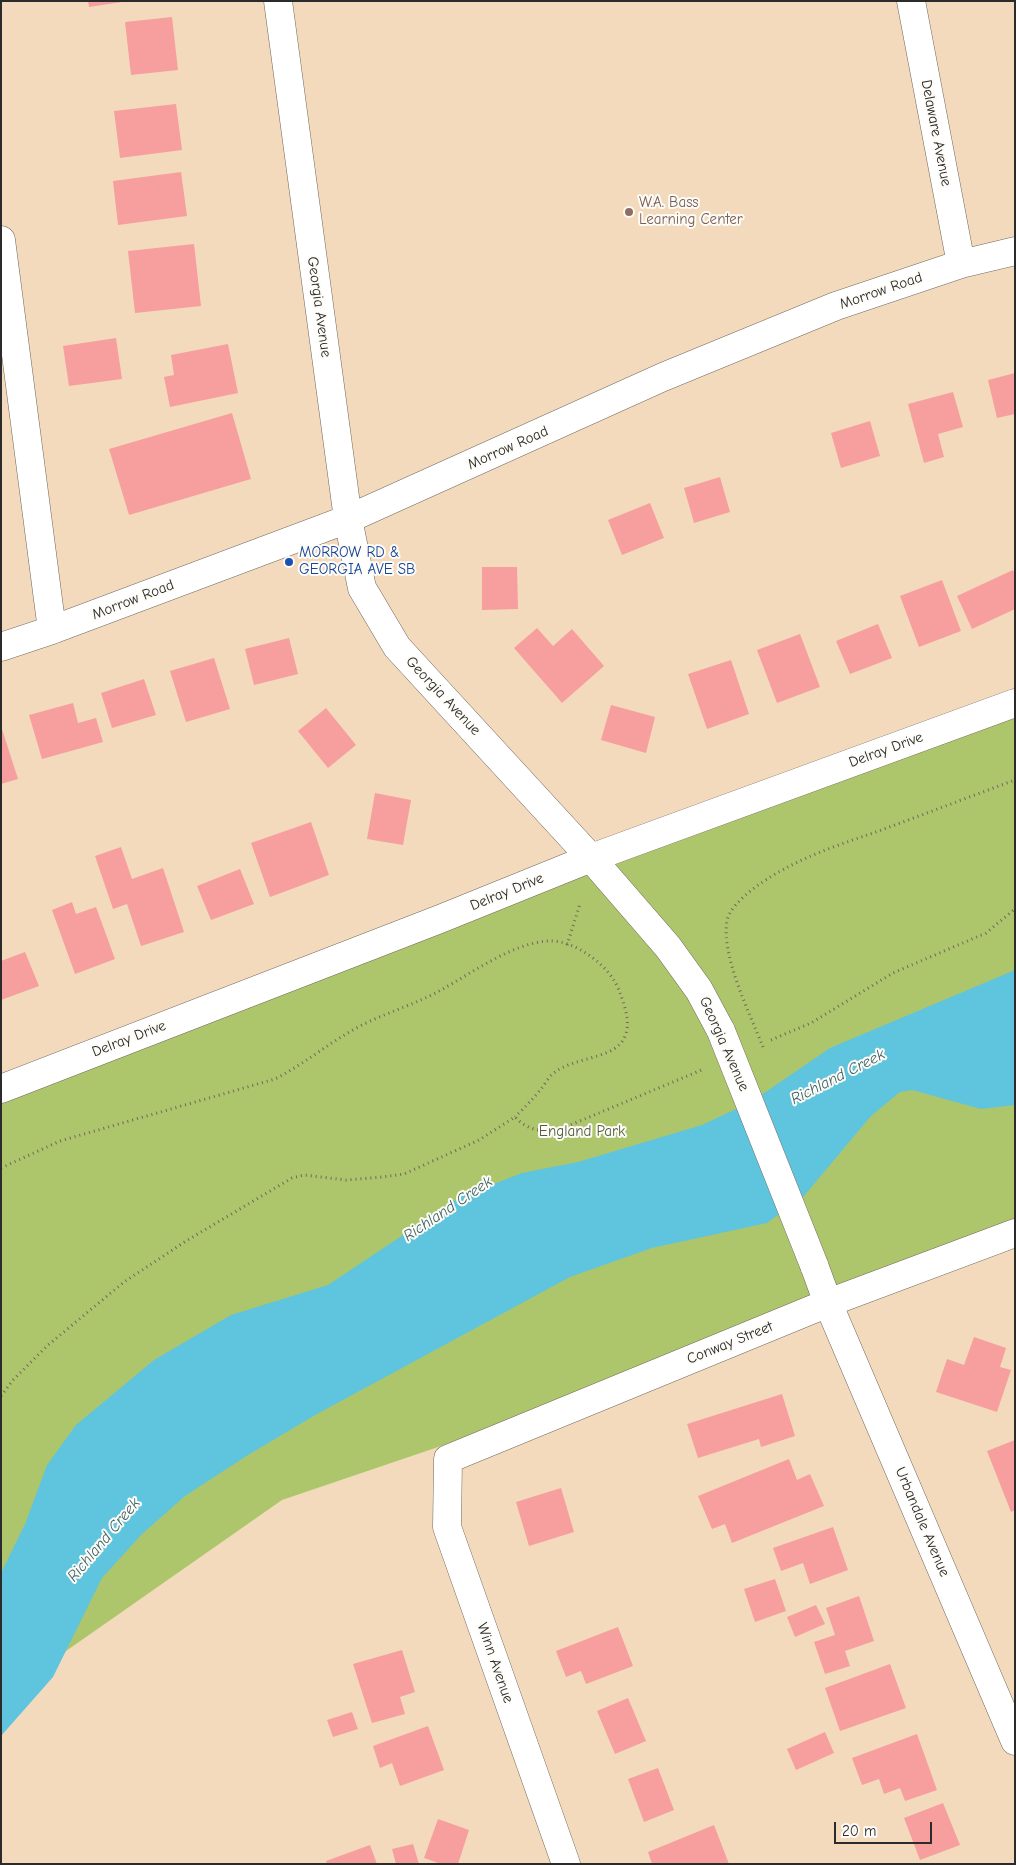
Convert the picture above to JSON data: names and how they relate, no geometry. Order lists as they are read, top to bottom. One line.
{"streets":{"street":["Delaware Avenue","Morrow Road","Georgia Avenue","Delray Drive","Conway Street","Urbandale Avenue","Winn Avenue"]},"crossings":[["Delaware Avenue","Morrow Road"],["Morrow Road","Georgia Avenue"],["Georgia Avenue","Delray Drive"],["Georgia Avenue","Conway Street"],["Georgia Avenue","Urbandale Avenue"],["Conway Street","Urbandale Avenue"],["Conway Street","Winn Avenue"]],"water":["Richland Creek"],"parks":["England Park"],"places":["W.A. Bass Learning Center","MORROW RD & GEORGIA AVE SB"],"scale_bar":"20 m"}
